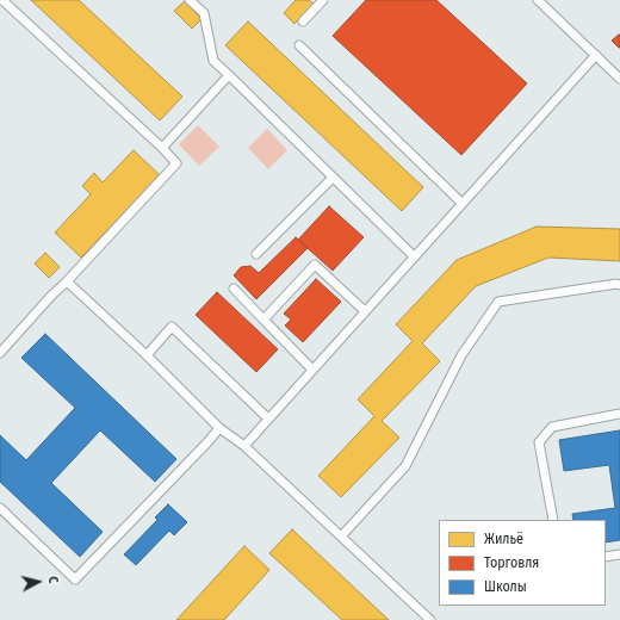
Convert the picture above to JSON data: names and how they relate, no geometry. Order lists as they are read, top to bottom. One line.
{"legend":["Жильё","Торговля","Школы"],"north":"right"}
